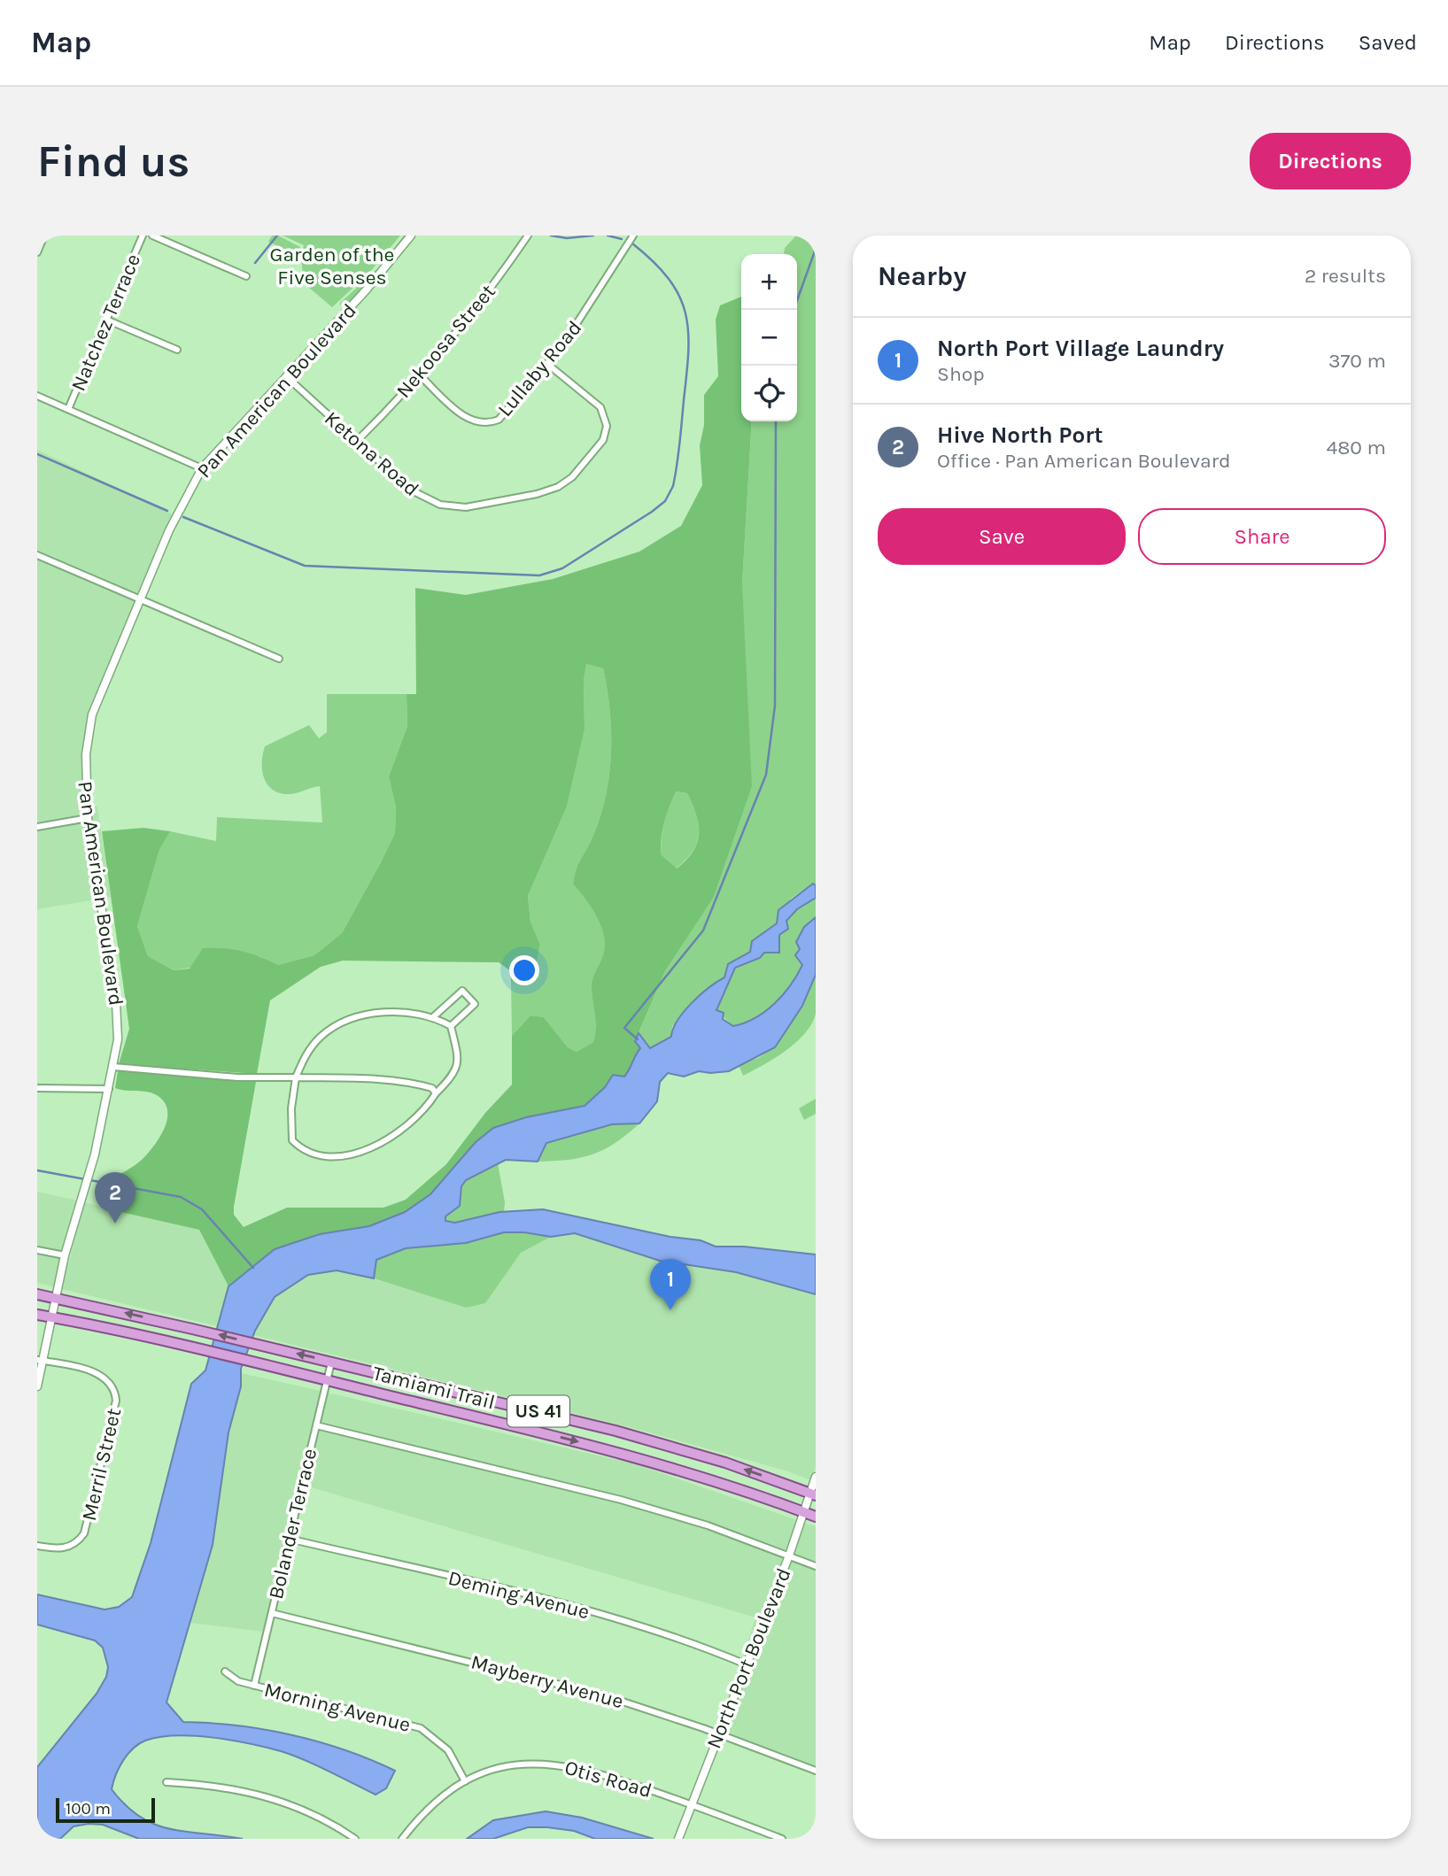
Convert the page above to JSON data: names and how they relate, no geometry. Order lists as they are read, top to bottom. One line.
{"streets":{"main road":["Tamiami Trail","US 41"],"street":["Natchez Terrace","Nekoosa Street","Lullaby Road","Pan American Boulevard","Ketona Road","Merril Street","Bolander Terrace","Deming Avenue","North Port Boulevard","Mayberry Avenue","Morning Avenue","Otis Road"]},"crossings":[["Nekoosa Street","Lullaby Road"],["Nekoosa Street","Ketona Road"],["Lullaby Road","Ketona Road"],["Pan American Boulevard","Ketona Road"],["Pan American Boulevard","Tamiami Trail"],["Pan American Boulevard","Merril Street"],["Tamiami Trail","Bolander Terrace"],["Tamiami Trail","North Port Boulevard"],["Bolander Terrace","Deming Avenue"],["Bolander Terrace","Mayberry Avenue"],["Bolander Terrace","Morning Avenue"],["Deming Avenue","North Port Boulevard"],["North Port Boulevard","Mayberry Avenue"],["North Port Boulevard","Otis Road"],["Morning Avenue","Otis Road"]],"parks":["Garden of the Five Senses"],"scale_bar":"100 m","page":{"header":"Map","nav":["Map","Directions","Saved"],"buttons":["Directions",["Save","Share"]],"title":"Find us","heading":["Nearby","2 results"],"map_buttons":["+","−"],"list":[{"mark":"1","name":"North Port Village Laundry","note":"Shop","value":"370 m"},{"mark":"2","name":"Hive North Port","note":"Office · Pan American Boulevard","value":"480 m"}],"pins":["2","1"],"scale":"100 m"}}
